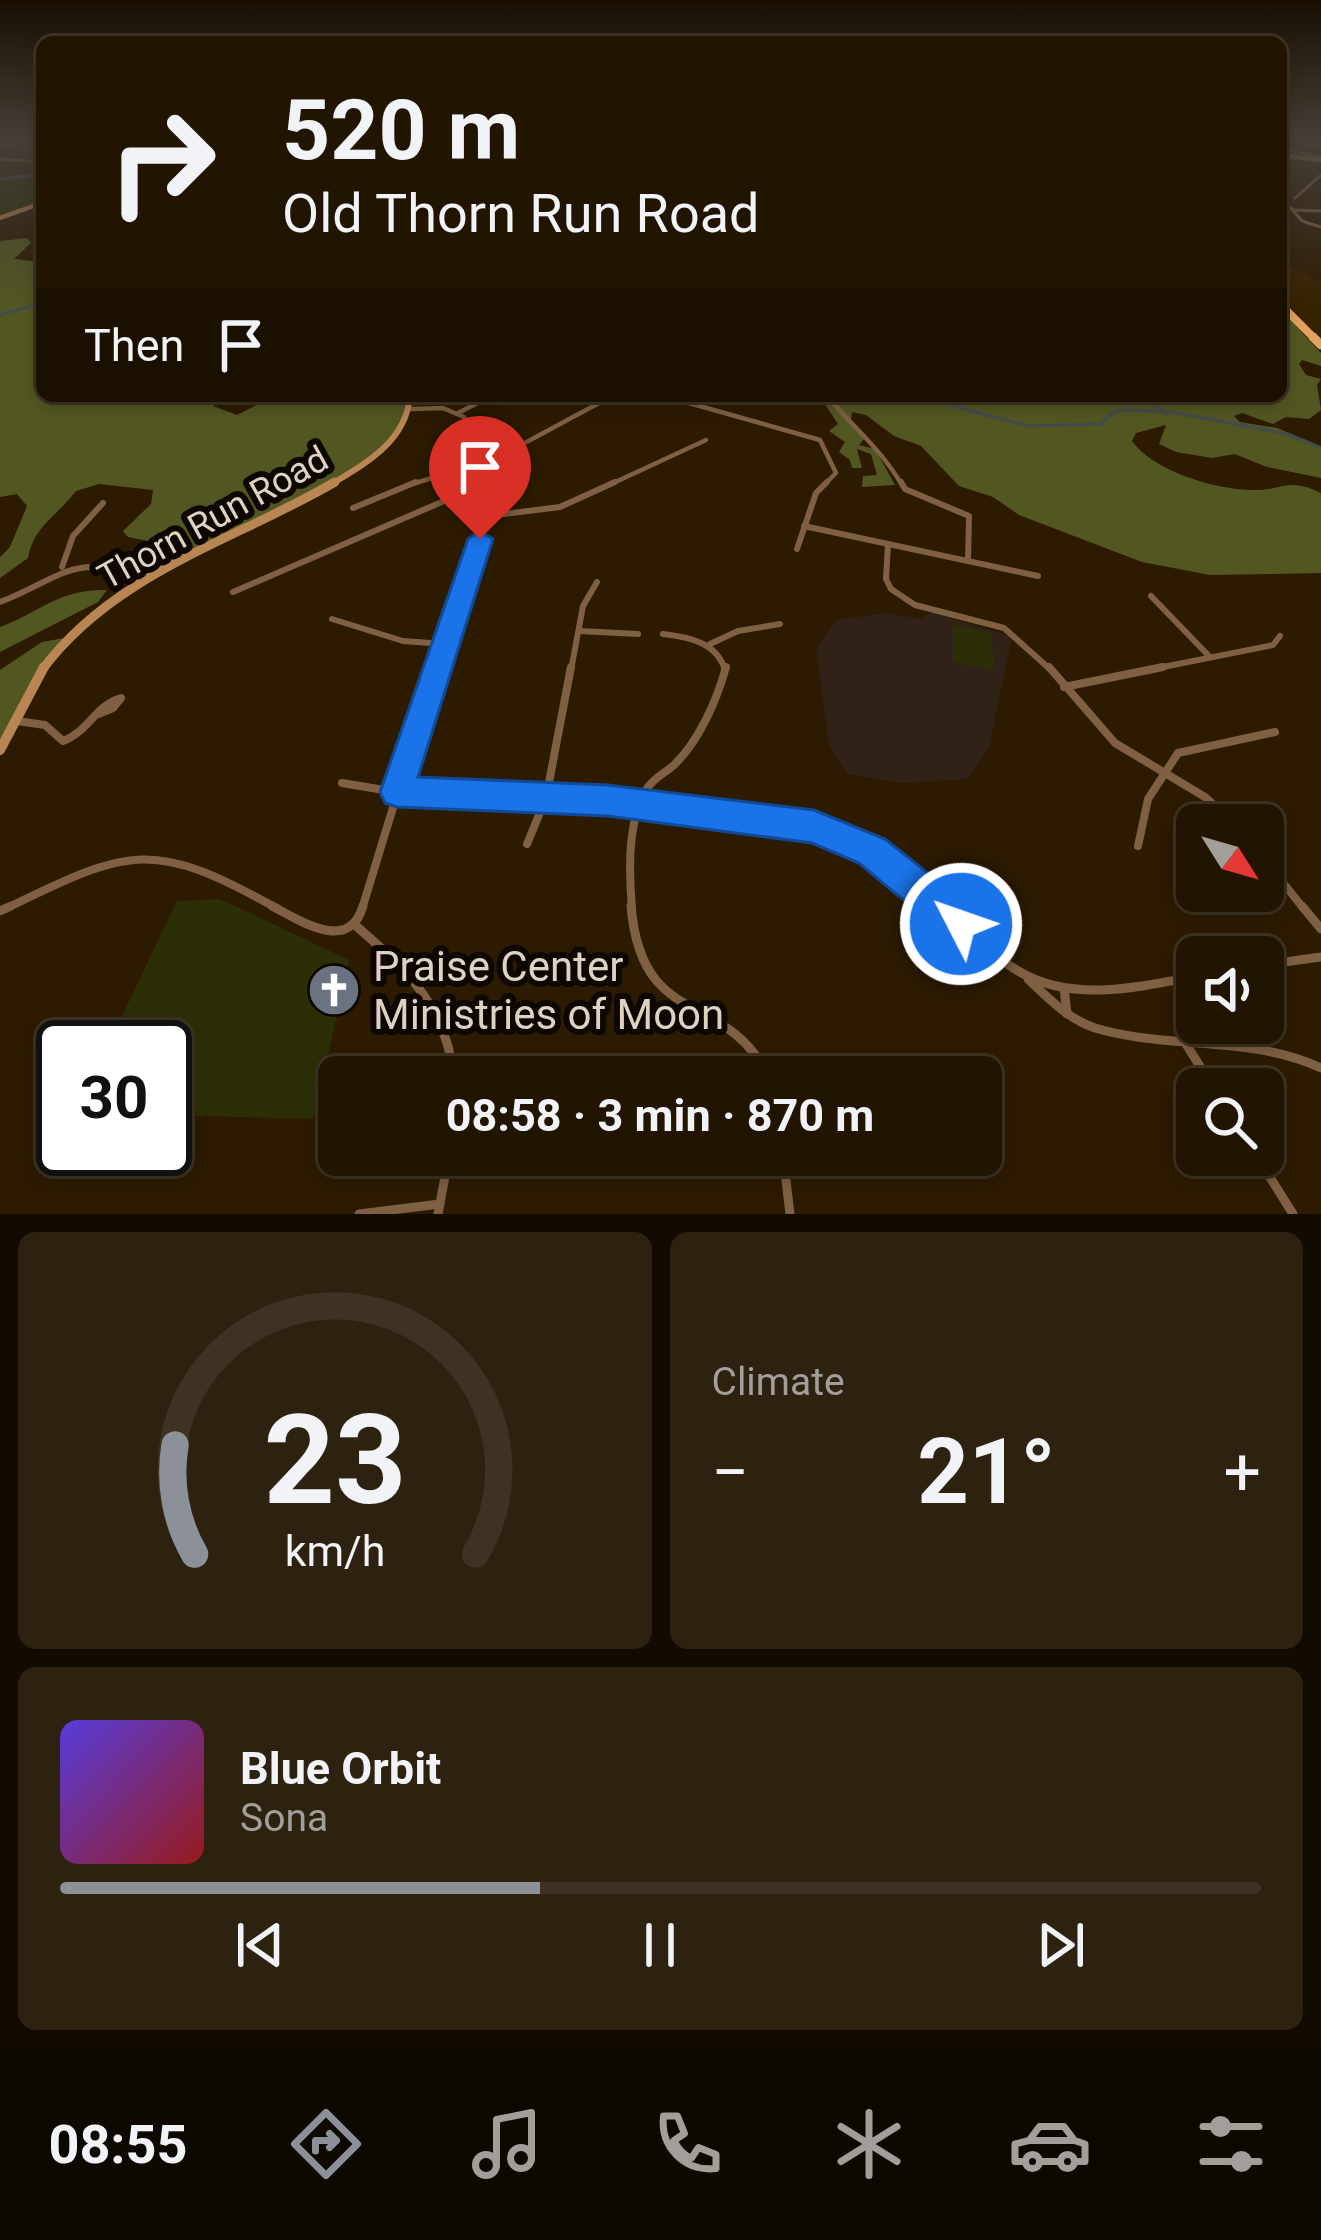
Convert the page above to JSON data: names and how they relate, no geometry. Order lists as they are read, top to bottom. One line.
{"streets":{"street":["Thorn Run Road"]},"places":{"church":["Praise Center Ministries of Moon"]},"north":"bottom right","page":{"turn":["520 m","Old Thorn Run Road"],"then":"Then","limit":"30","trip":"08:58 · 3 min · 870 m","tile":"Climate","heat":["−","21°","+"],"song":["Blue Orbit","Sona"],"tabs":"08:55","gauge":["23","km/h"]}}
